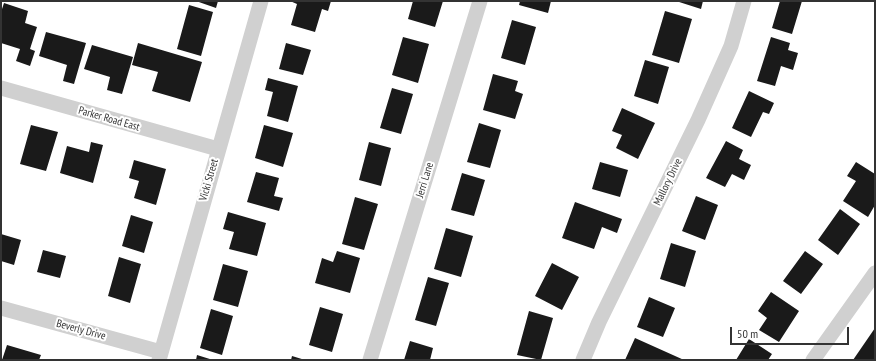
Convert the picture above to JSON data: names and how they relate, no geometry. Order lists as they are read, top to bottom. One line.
{"streets":{"street":["Parker Road East","Vicki Street","Jerri Lane","Mallory Drive","Beverly Drive"]},"crossings":[["Parker Road East","Vicki Street"],["Vicki Street","Beverly Drive"]],"scale_bar":"50 m"}
